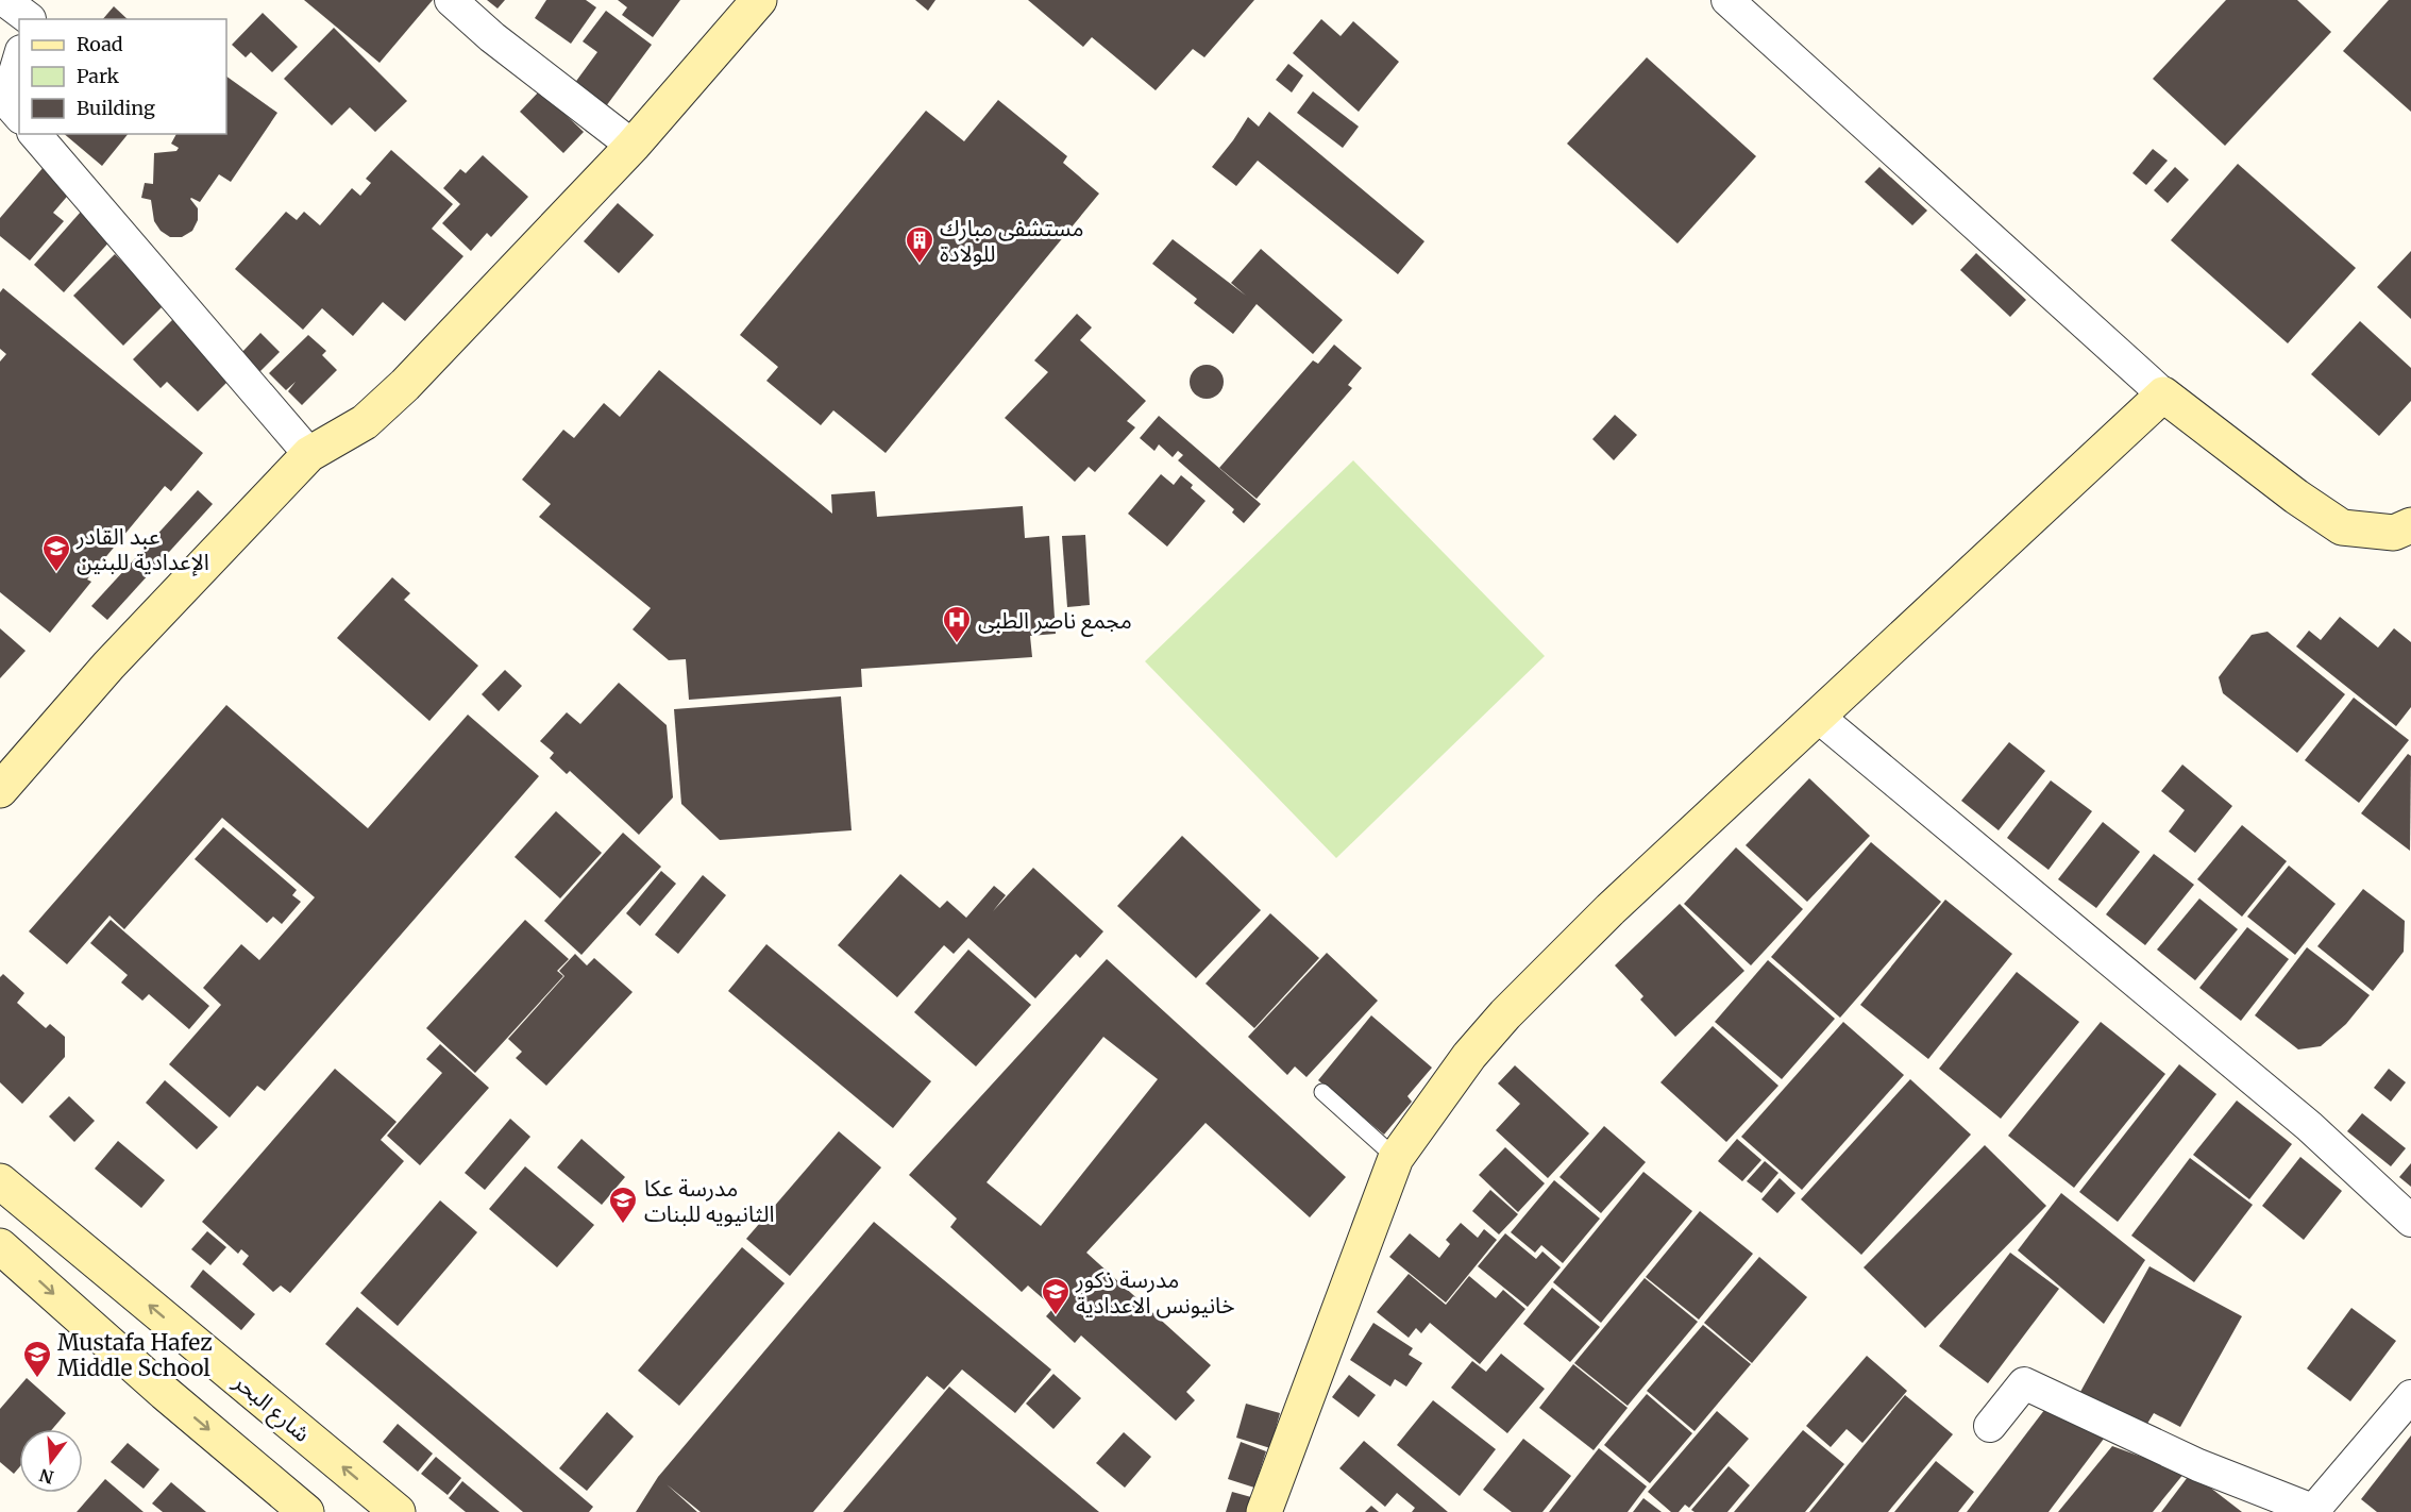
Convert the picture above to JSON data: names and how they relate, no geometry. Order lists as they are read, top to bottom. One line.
{"streets":{"street":["شارع البحر"]},"places":{"building":["مستشفى مبارك للولادة"],"school or university":["عبد القادر الإعدادية للبنين","مدرسة عكا الثانيويه للبنات","مدرسة ذكور خانيونس الاعدادية","Mustafa Hafez Middle School"],"hospital":["مجمع ناصر الطبى"]},"legend":["Road","Park","Building"],"north":"bottom"}
